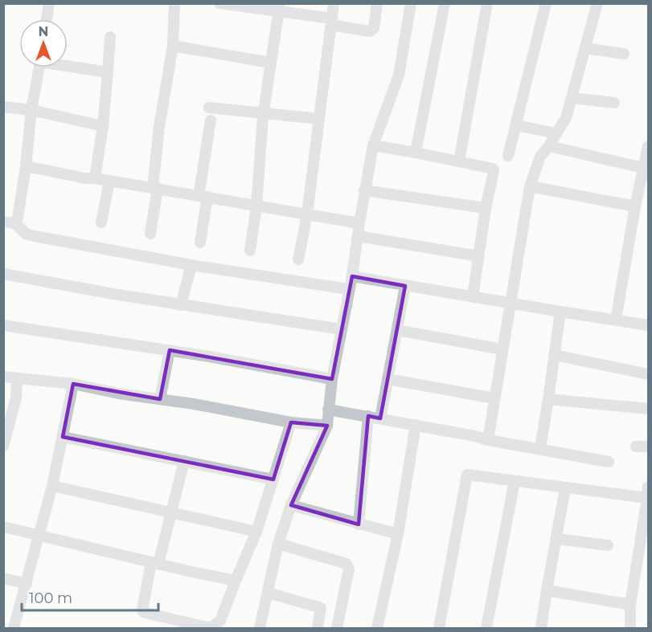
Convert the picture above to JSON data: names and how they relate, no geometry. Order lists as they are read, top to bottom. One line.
{"scale_bar":"100 m","north":"top"}
